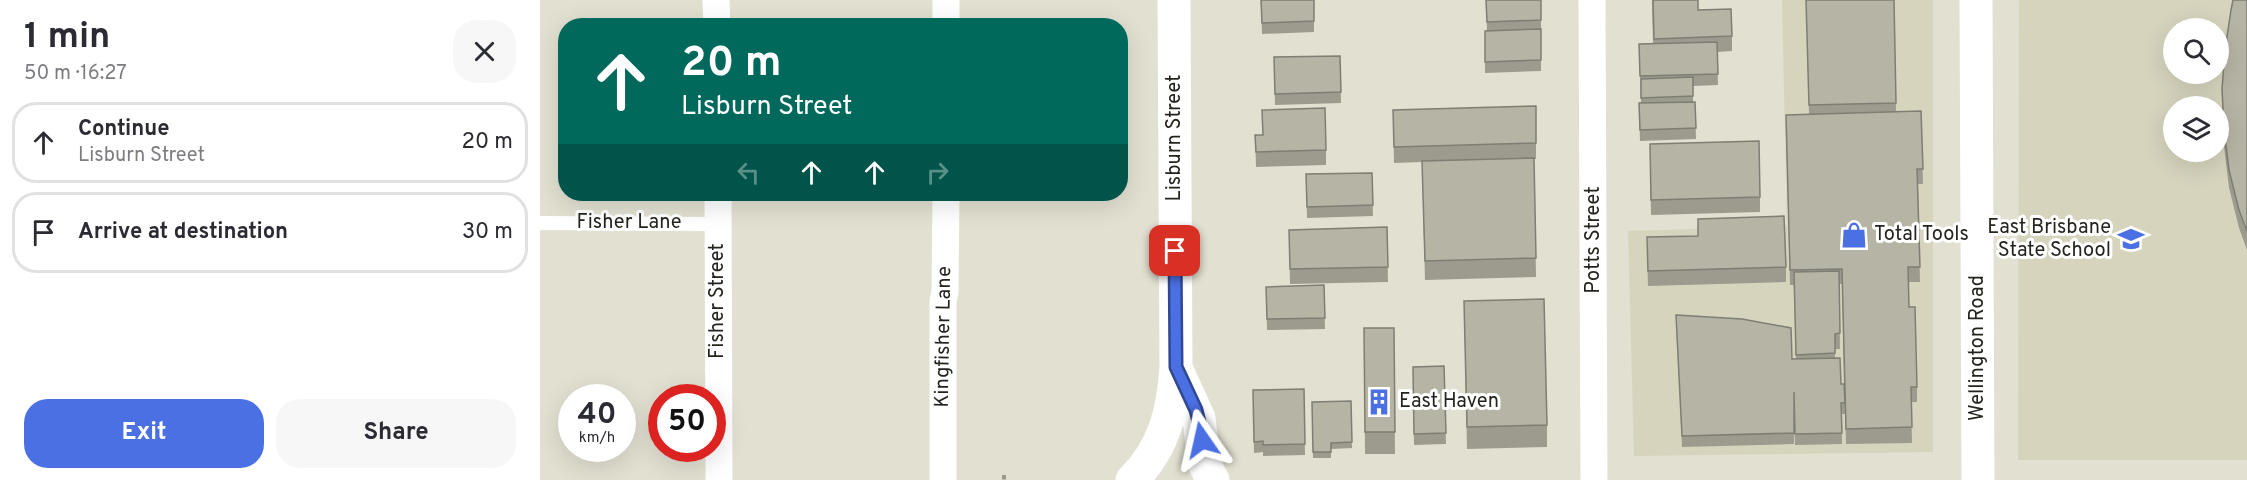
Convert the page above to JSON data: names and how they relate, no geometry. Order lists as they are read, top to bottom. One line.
{"streets":{"main road":["Lisburn Street","Wellington Road"],"street":["Potts Street","Fisher Street","Kingfisher Lane"],"lane":["Fisher Lane"]},"crossings":[["Fisher Lane","Fisher Street"]],"places":{"shop":["Total Tools"],"school or university":["East Brisbane State School"],"building":["East Haven"]},"page":{"heading":["1 min","50 m · 16:27"],"turn":["20 m","Lisburn Street"],"list":[{"name":"Continue","note":"Lisburn Street","value":"20 m"},{"name":"Arrive at destination","value":"30 m"}],"speed":"40 km/h","limit":"50","buttons":["Exit","Share"]}}
